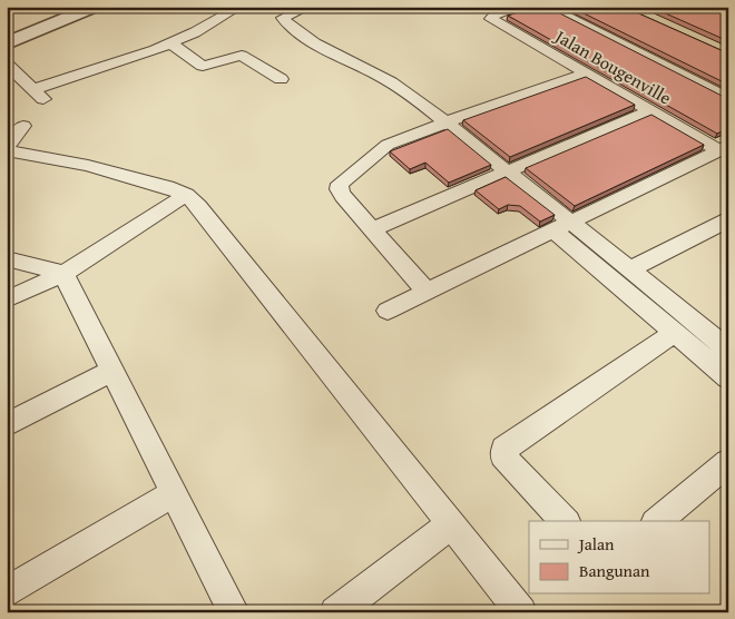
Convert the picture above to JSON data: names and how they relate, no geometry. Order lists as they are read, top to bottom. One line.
{"streets":{"street":["Jalan Bougenville"]},"legend":["Jalan","Bangunan"]}
